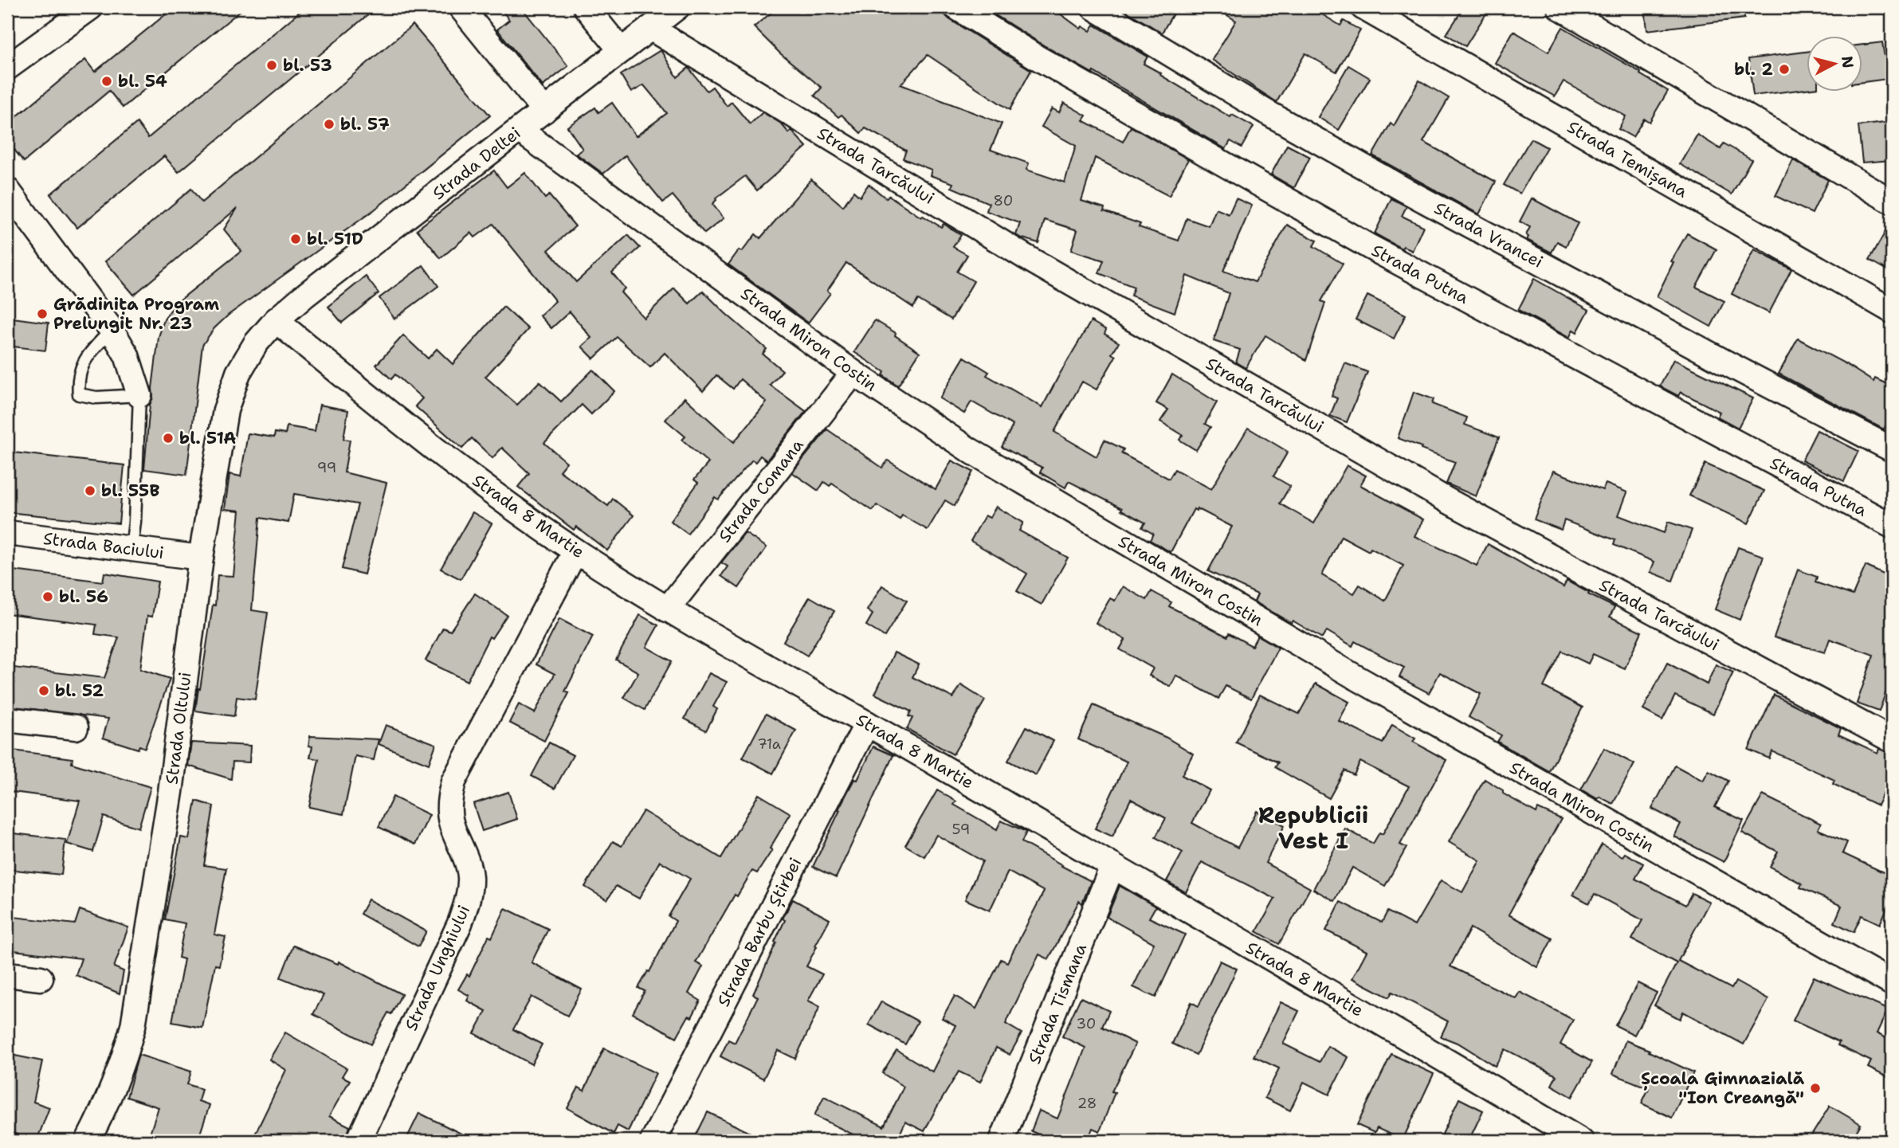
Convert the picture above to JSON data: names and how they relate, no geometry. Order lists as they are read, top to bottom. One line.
{"streets":{"street":["Strada Temișana","Strada Deltei","Strada Tarcăului","Strada Vrancei","Strada Putna","Strada Miron Costin","Strada Comana","Strada 8 Martie","Strada Baciului","Strada Oltului","Strada Barbu Știrbei","Strada Unghiului","Strada Tismana"]},"crossings":[["Strada Deltei","Strada Tarcăului"],["Strada Deltei","Strada Miron Costin"],["Strada Deltei","Strada 8 Martie"],["Strada Deltei","Strada Oltului"],["Strada Miron Costin","Strada Comana"],["Strada Comana","Strada 8 Martie"],["Strada 8 Martie","Strada Oltului"],["Strada 8 Martie","Strada Barbu Știrbei"],["Strada 8 Martie","Strada Unghiului"],["Strada 8 Martie","Strada Tismana"],["Strada Baciului","Strada Oltului"]],"districts":["Republicii Vest I"],"places":["bl. 53","bl. 2","bl. 54","bl. 57","bl. 51D","Grădinița Program Prelungit Nr. 23","bl. 51A","bl. 55B","bl. 56","bl. 52","Școala Gimnazială \"Ion Creangă\""],"house_numbers":["80","99","71a","59","30","28"],"north":"right"}
